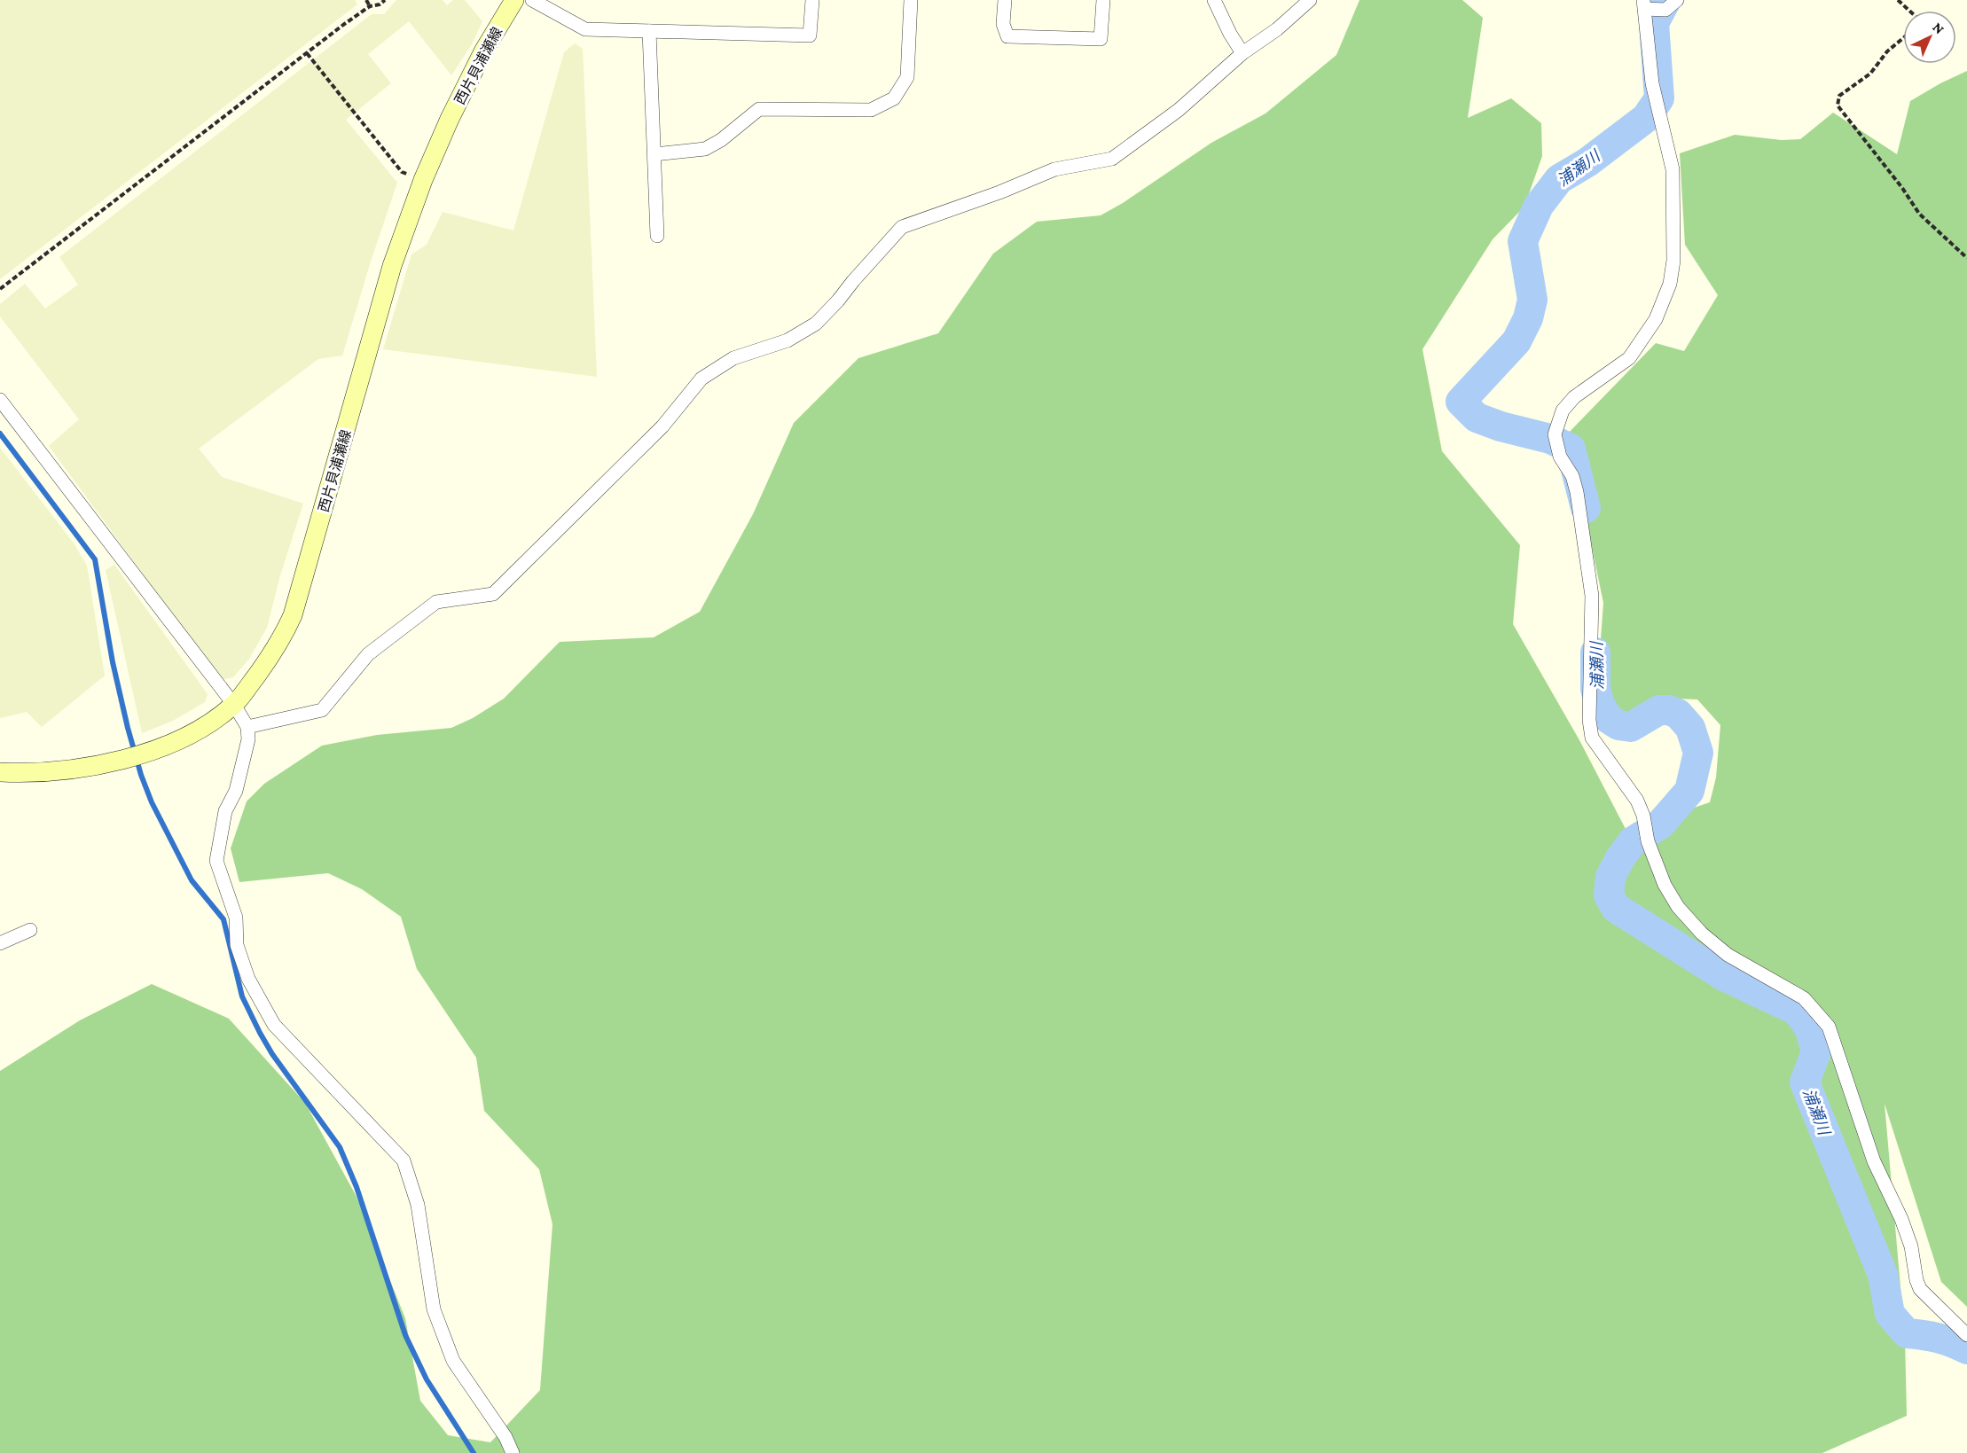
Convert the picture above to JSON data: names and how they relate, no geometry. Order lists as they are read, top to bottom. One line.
{"streets":{"main road":["西片貝浦瀬線"]},"water":["浦瀬川"],"north":"top right"}
